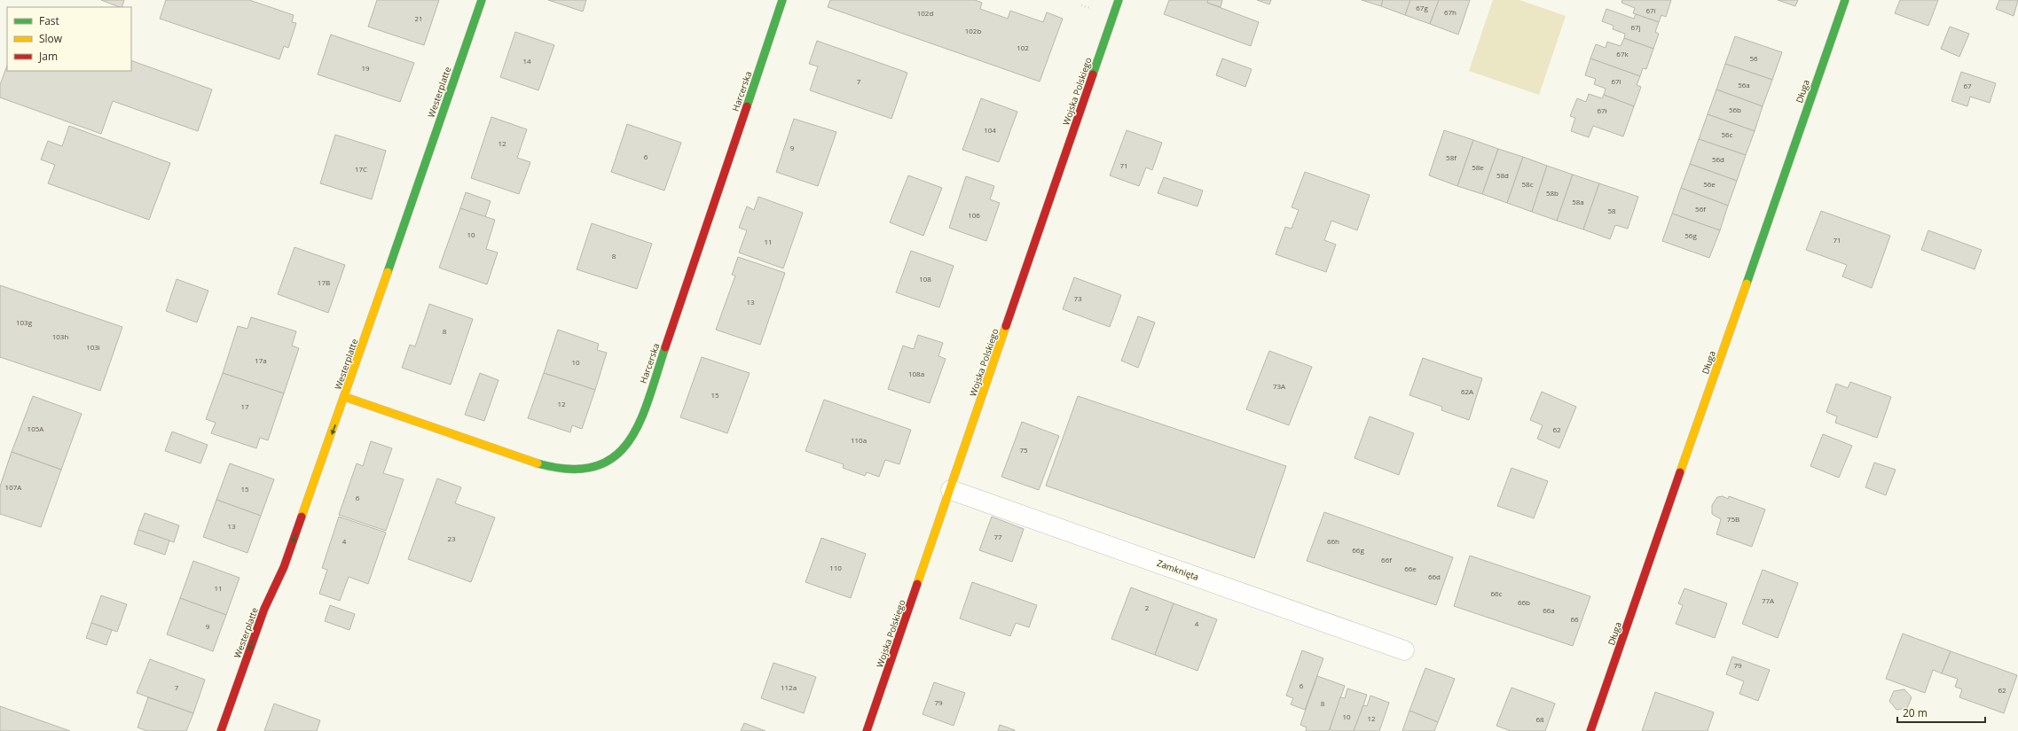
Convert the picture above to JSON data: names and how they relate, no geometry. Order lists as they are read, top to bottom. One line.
{"streets":{"street":["Harcerska","Wojska Polskiego","Długa","Westerplatte","Zamknięta"]},"crossings":[["Harcerska","Westerplatte"],["Wojska Polskiego","Zamknięta"]],"one_way":["Westerplatte"],"house_numbers":["67g","67i","67h","102d","21","67j","102b","102","67k","56","14","19","7","67l","56a","67","56b","67ł","104","56c","12","9","6","58f","56d","71","58e","17C","58d","58c","56e","58b","58a","56f","58","106","10","56g","71","11","8","108","17B","73","13","103g","8","103h","103i","17a","10","108a","73A","62A","15","12","17","105A","62","110a","75","107A","15","6","75B","13","77","23","4","66h","66g","66f","110","66e","66d","11","66c","77A","66b","2","66a","66","4","9","79","6","7","112a","62","79","8","10","12","68"],"legend":["Fast","Slow","Jam"],"scale_bar":"20 m"}
